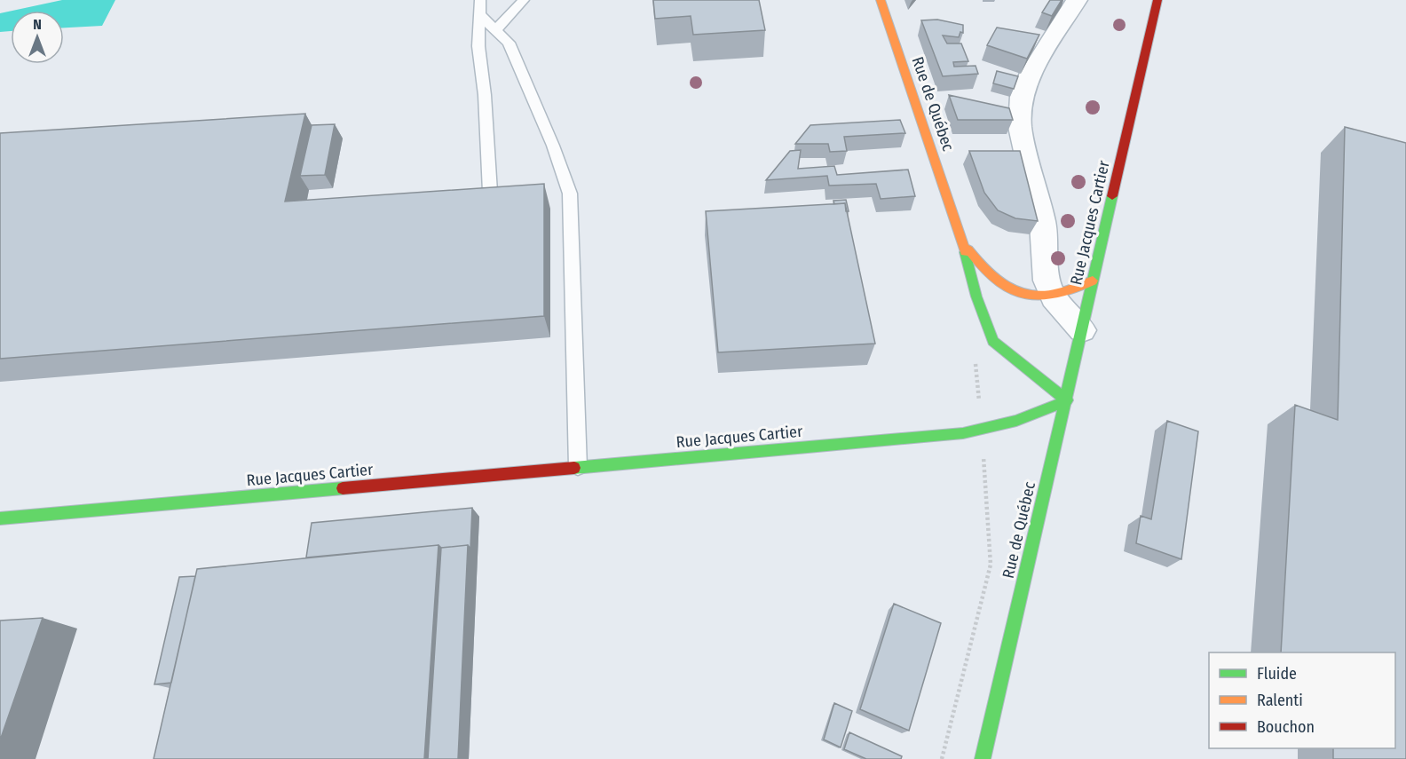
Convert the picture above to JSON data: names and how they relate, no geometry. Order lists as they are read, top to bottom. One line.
{"streets":{"street":["Rue de Québec","Rue Jacques Cartier"]},"crossings":[["Rue de Québec","Rue Jacques Cartier"]],"legend":["Fluide","Ralenti","Bouchon"],"north":"top"}
